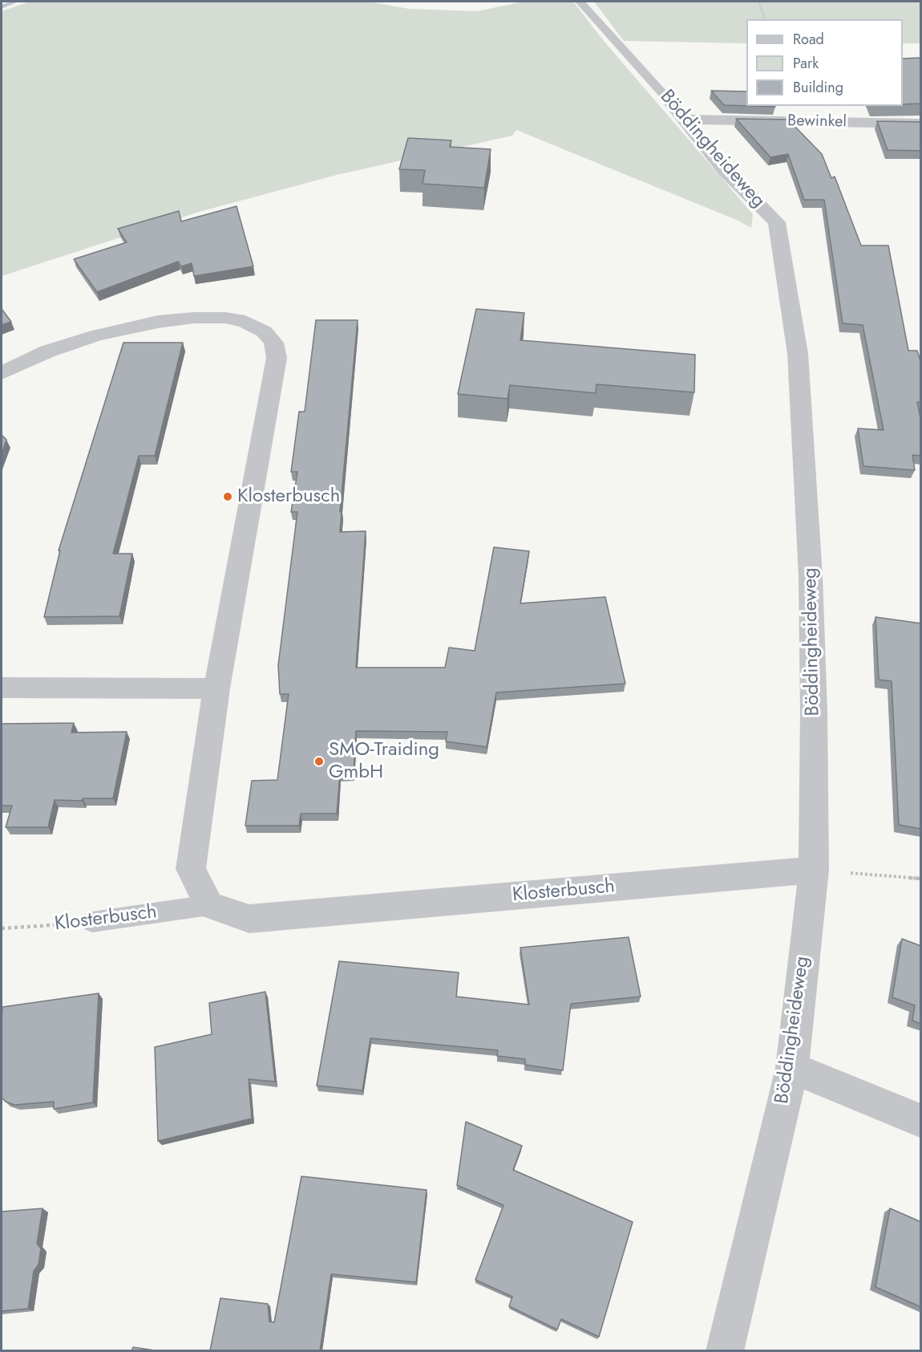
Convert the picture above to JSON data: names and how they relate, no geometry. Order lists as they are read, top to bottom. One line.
{"streets":{"street":["Bewinkel","Böddingheideweg","Klosterbusch"]},"crossings":[["Bewinkel","Böddingheideweg"],["Böddingheideweg","Klosterbusch"]],"places":["Klosterbusch","SMO-Traiding GmbH"],"legend":["Road","Park","Building"]}
